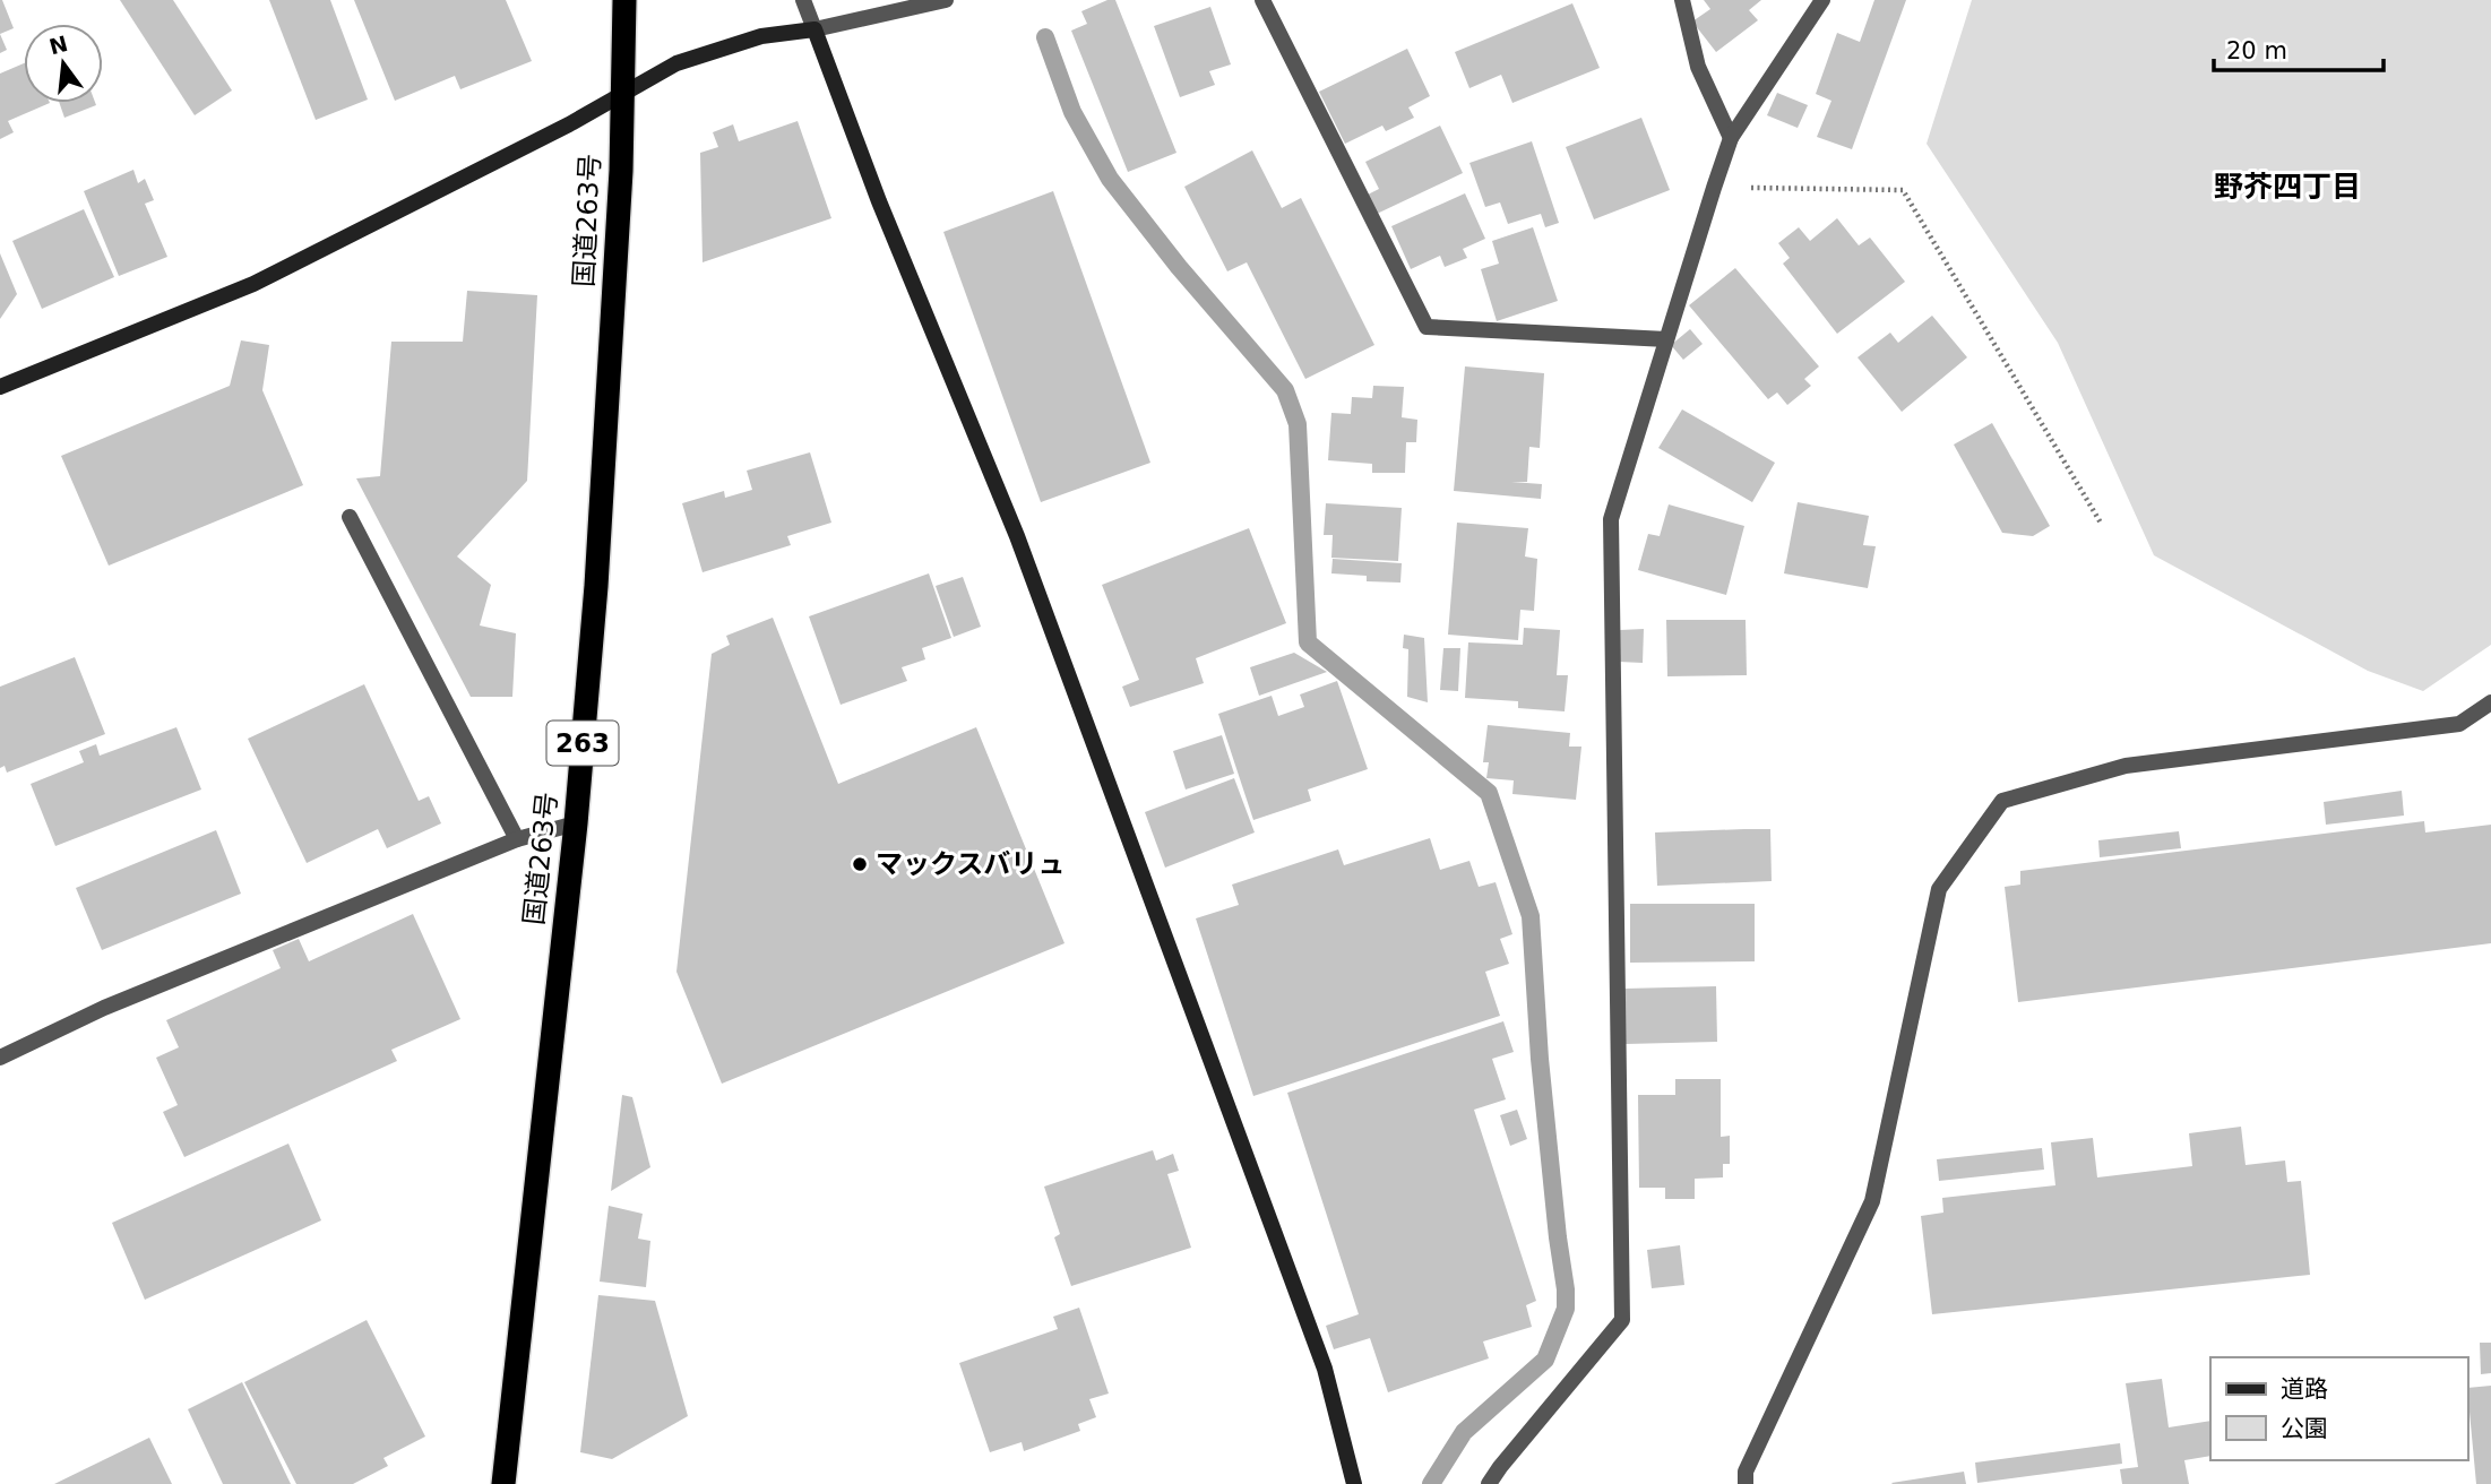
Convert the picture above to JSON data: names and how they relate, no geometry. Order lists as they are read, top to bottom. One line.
{"streets":{"highway":["国道263号","263"]},"districts":["野芥四丁目"],"places":["マックスバリュ"],"legend":["道路","公園"],"scale_bar":"20 m","north":"top"}
